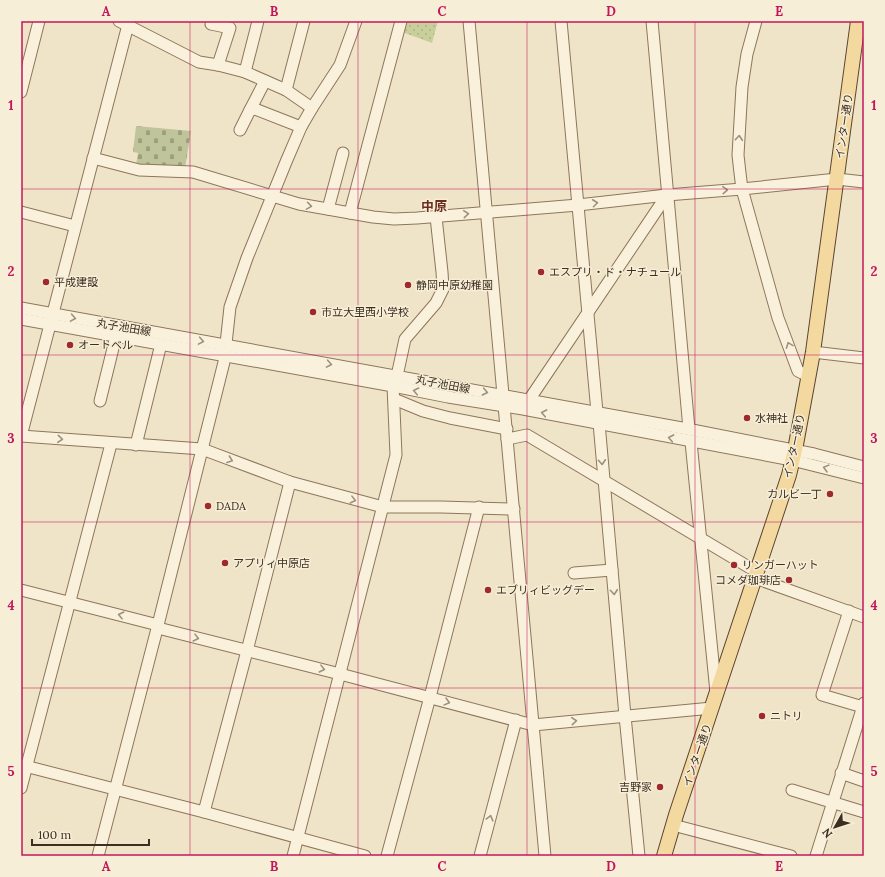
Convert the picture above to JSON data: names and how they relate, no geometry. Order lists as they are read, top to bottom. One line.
{"streets":{"main road":["インター通り"],"street":["丸子池田線"]},"crossings":[["インター通り","丸子池田線"]],"districts":["中原"],"places":["エスプリ・ド・ナチュール","平成建設","静岡中原幼稚園","市立大里西小学校","オートベル","水神社","カルビ一丁","DADA","アプリィ中原店","リンガーハット","コメダ珈琲店","エブリィビッグデー","ニトリ","吉野家"],"scale_bar":"100 m","north":"bottom left","grid":{"columns":["A","B","C","D","E"],"rows":["1","2","3","4","5"]}}
